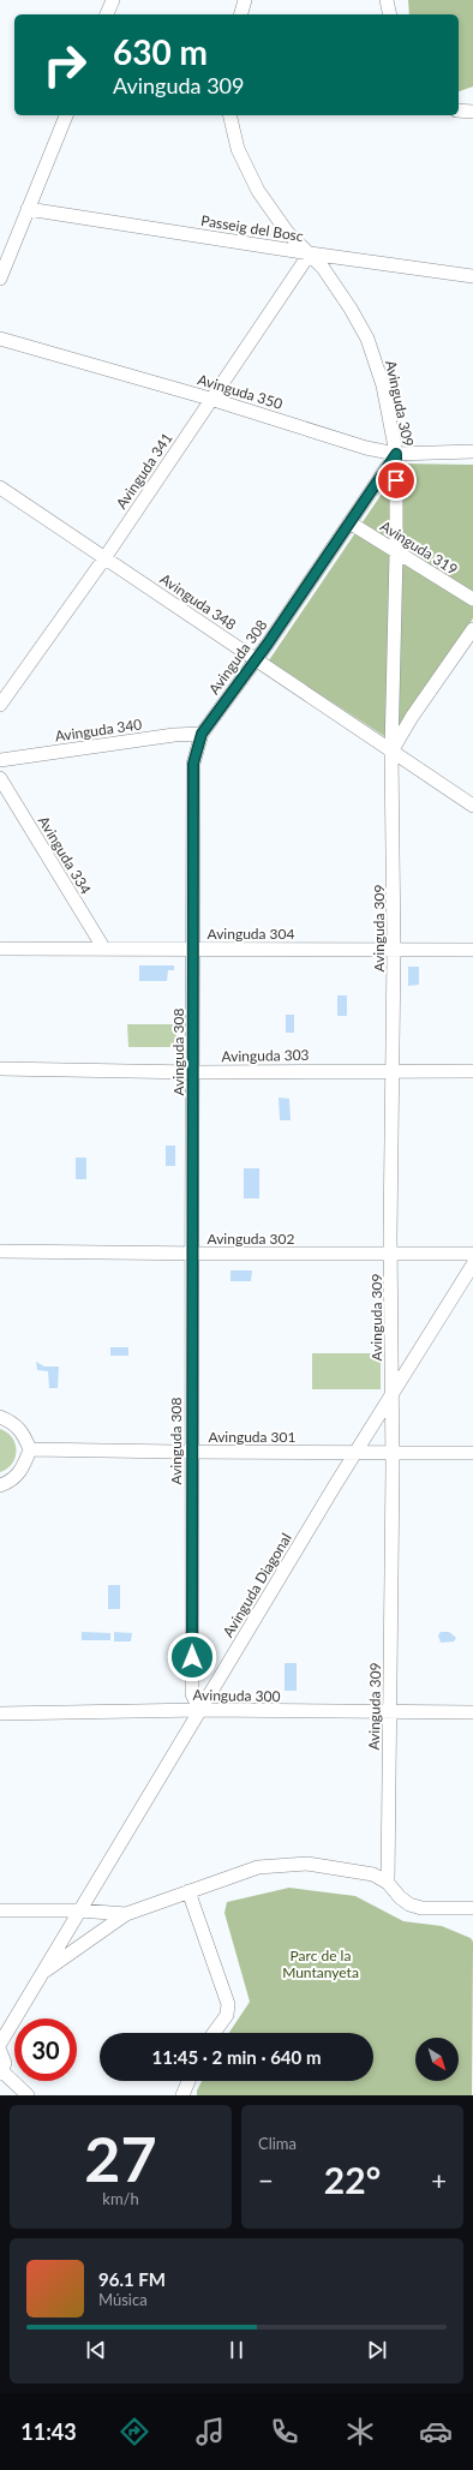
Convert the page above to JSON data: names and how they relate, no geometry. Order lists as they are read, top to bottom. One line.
{"streets":{"street":["Passeig del Bosc","Avinguda 350","Avinguda 309","Avinguda 341","Avinguda 319","Avinguda 348","Avinguda 308","Avinguda 340","Avinguda 334","Avinguda 304","Avinguda 303","Avinguda 302","Avinguda 301","Avinguda Diagonal","Avinguda 300"]},"crossings":[["Passeig del Bosc","Avinguda 309"],["Passeig del Bosc","Avinguda 341"],["Avinguda 350","Avinguda 309"],["Avinguda 350","Avinguda 341"],["Avinguda 350","Avinguda 308"],["Avinguda 309","Avinguda 341"],["Avinguda 309","Avinguda 319"],["Avinguda 309","Avinguda 348"],["Avinguda 309","Avinguda 308"],["Avinguda 309","Avinguda 304"],["Avinguda 309","Avinguda 303"],["Avinguda 309","Avinguda 302"],["Avinguda 309","Avinguda 301"],["Avinguda 309","Avinguda Diagonal"],["Avinguda 309","Avinguda 300"],["Avinguda 341","Avinguda 348"],["Avinguda 319","Avinguda 308"],["Avinguda 348","Avinguda 308"],["Avinguda 308","Avinguda 340"],["Avinguda 308","Avinguda 304"],["Avinguda 308","Avinguda 303"],["Avinguda 308","Avinguda 302"],["Avinguda 308","Avinguda 301"],["Avinguda 308","Avinguda Diagonal"],["Avinguda 308","Avinguda 300"],["Avinguda 334","Avinguda 304"],["Avinguda 301","Avinguda Diagonal"],["Avinguda Diagonal","Avinguda 300"]],"parks":["Parc de la Muntanyeta"],"north":"bottom right","page":{"turn":["630 m","Avinguda 309"],"limit":"30","trip":"11:45 · 2 min · 640 m","tile":[["27","km/h"],"Clima"],"heat":["−","22°","+"],"song":["96.1 FM","Música"],"tabs":"11:43"}}
